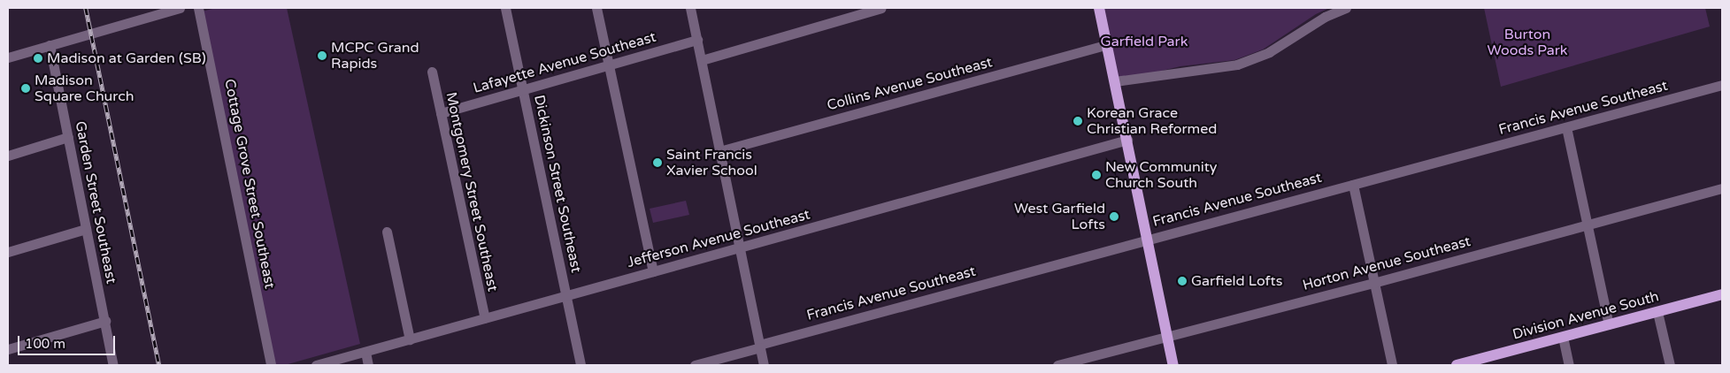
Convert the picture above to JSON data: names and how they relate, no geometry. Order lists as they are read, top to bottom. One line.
{"streets":{"main road":["Division Avenue South"],"street":["Lafayette Avenue Southeast","Collins Avenue Southeast","Francis Avenue Southeast","Cottage Grove Street Southeast","Dickinson Street Southeast","Montgomery Street Southeast","Garden Street Southeast","Jefferson Avenue Southeast","Horton Avenue Southeast"]},"crossings":[["Lafayette Avenue Southeast","Dickinson Street Southeast"],["Lafayette Avenue Southeast","Montgomery Street Southeast"],["Dickinson Street Southeast","Jefferson Avenue Southeast"],["Montgomery Street Southeast","Jefferson Avenue Southeast"]],"parks":["Burton Woods Park","Garfield Park"],"places":["MCPC Grand Rapids","Madison at Garden (SB)","Madison Square Church","Korean Grace Christian Reformed","Saint Francis Xavier School","New Community Church South","West Garfield Lofts","Garfield Lofts"],"scale_bar":"100 m"}
